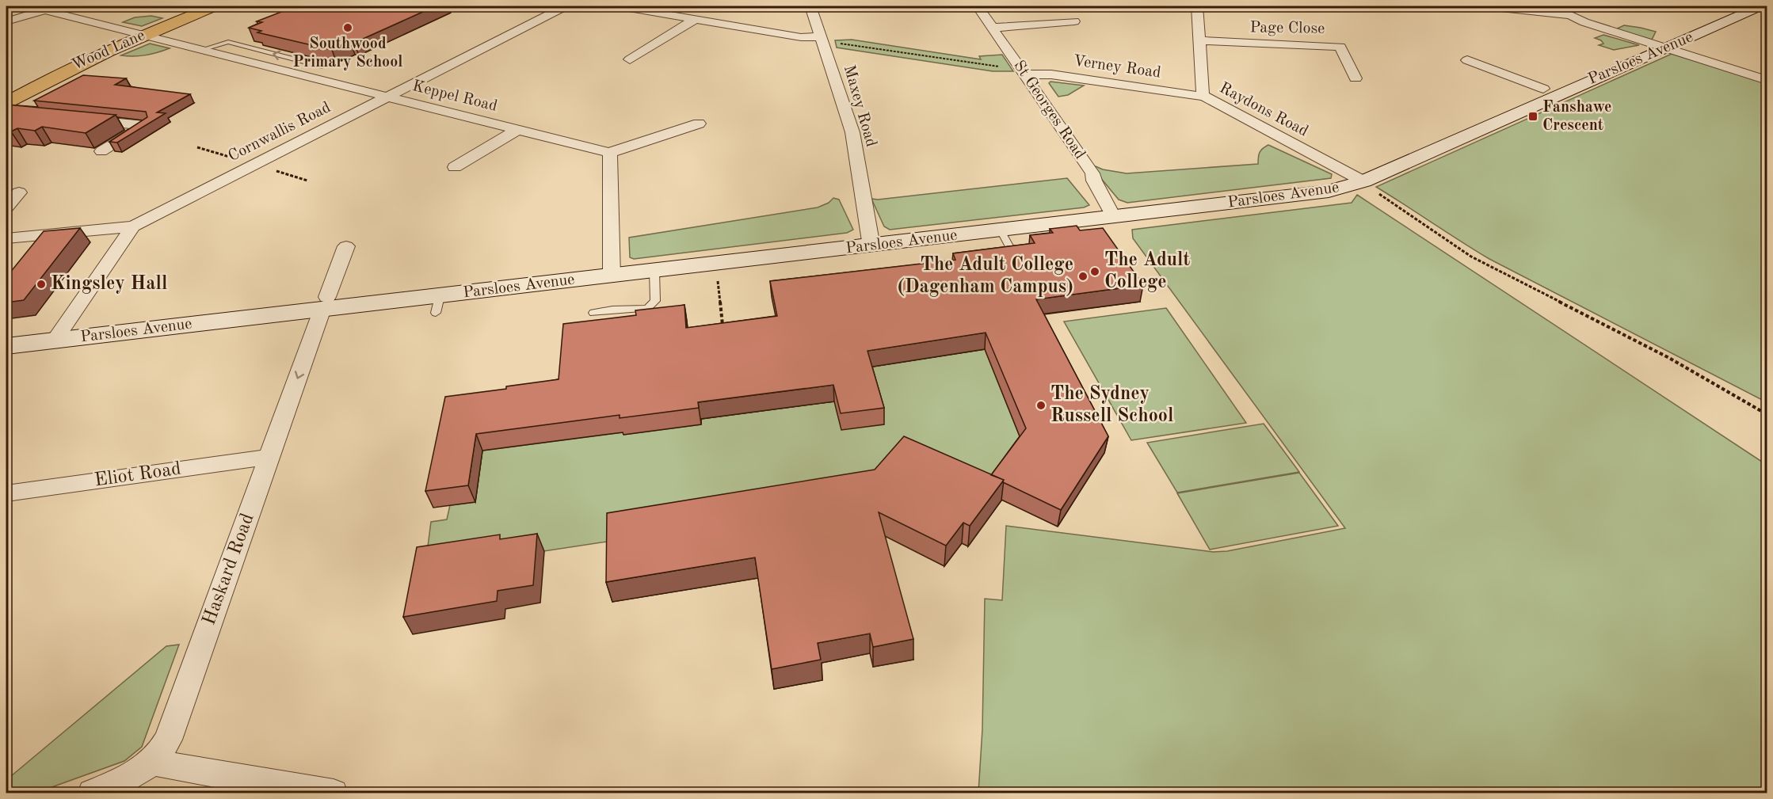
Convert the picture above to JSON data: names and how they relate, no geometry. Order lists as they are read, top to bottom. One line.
{"streets":{"main road":["Wood Lane"],"street":["Page Close","Parsloes Avenue","Verney Road","Keppel Road","Maxey Road","St Georges Road","Raydons Road","Cornwallis Road","Eliot Road","Haskard Road"]},"crossings":[["Page Close","Raydons Road"],["Wood Lane","Keppel Road"],["Parsloes Avenue","Maxey Road"],["Parsloes Avenue","St Georges Road"],["Parsloes Avenue","Raydons Road"],["Parsloes Avenue","Cornwallis Road"],["Parsloes Avenue","Haskard Road"],["Verney Road","St Georges Road"],["Verney Road","Raydons Road"],["Keppel Road","Cornwallis Road"],["Eliot Road","Haskard Road"]],"places":{"other":["Southwood Primary School","The Adult College","The Adult College (Dagenham Campus)","Kingsley Hall","The Sydney Russell School"],"transit":["Fanshawe Crescent"]}}
